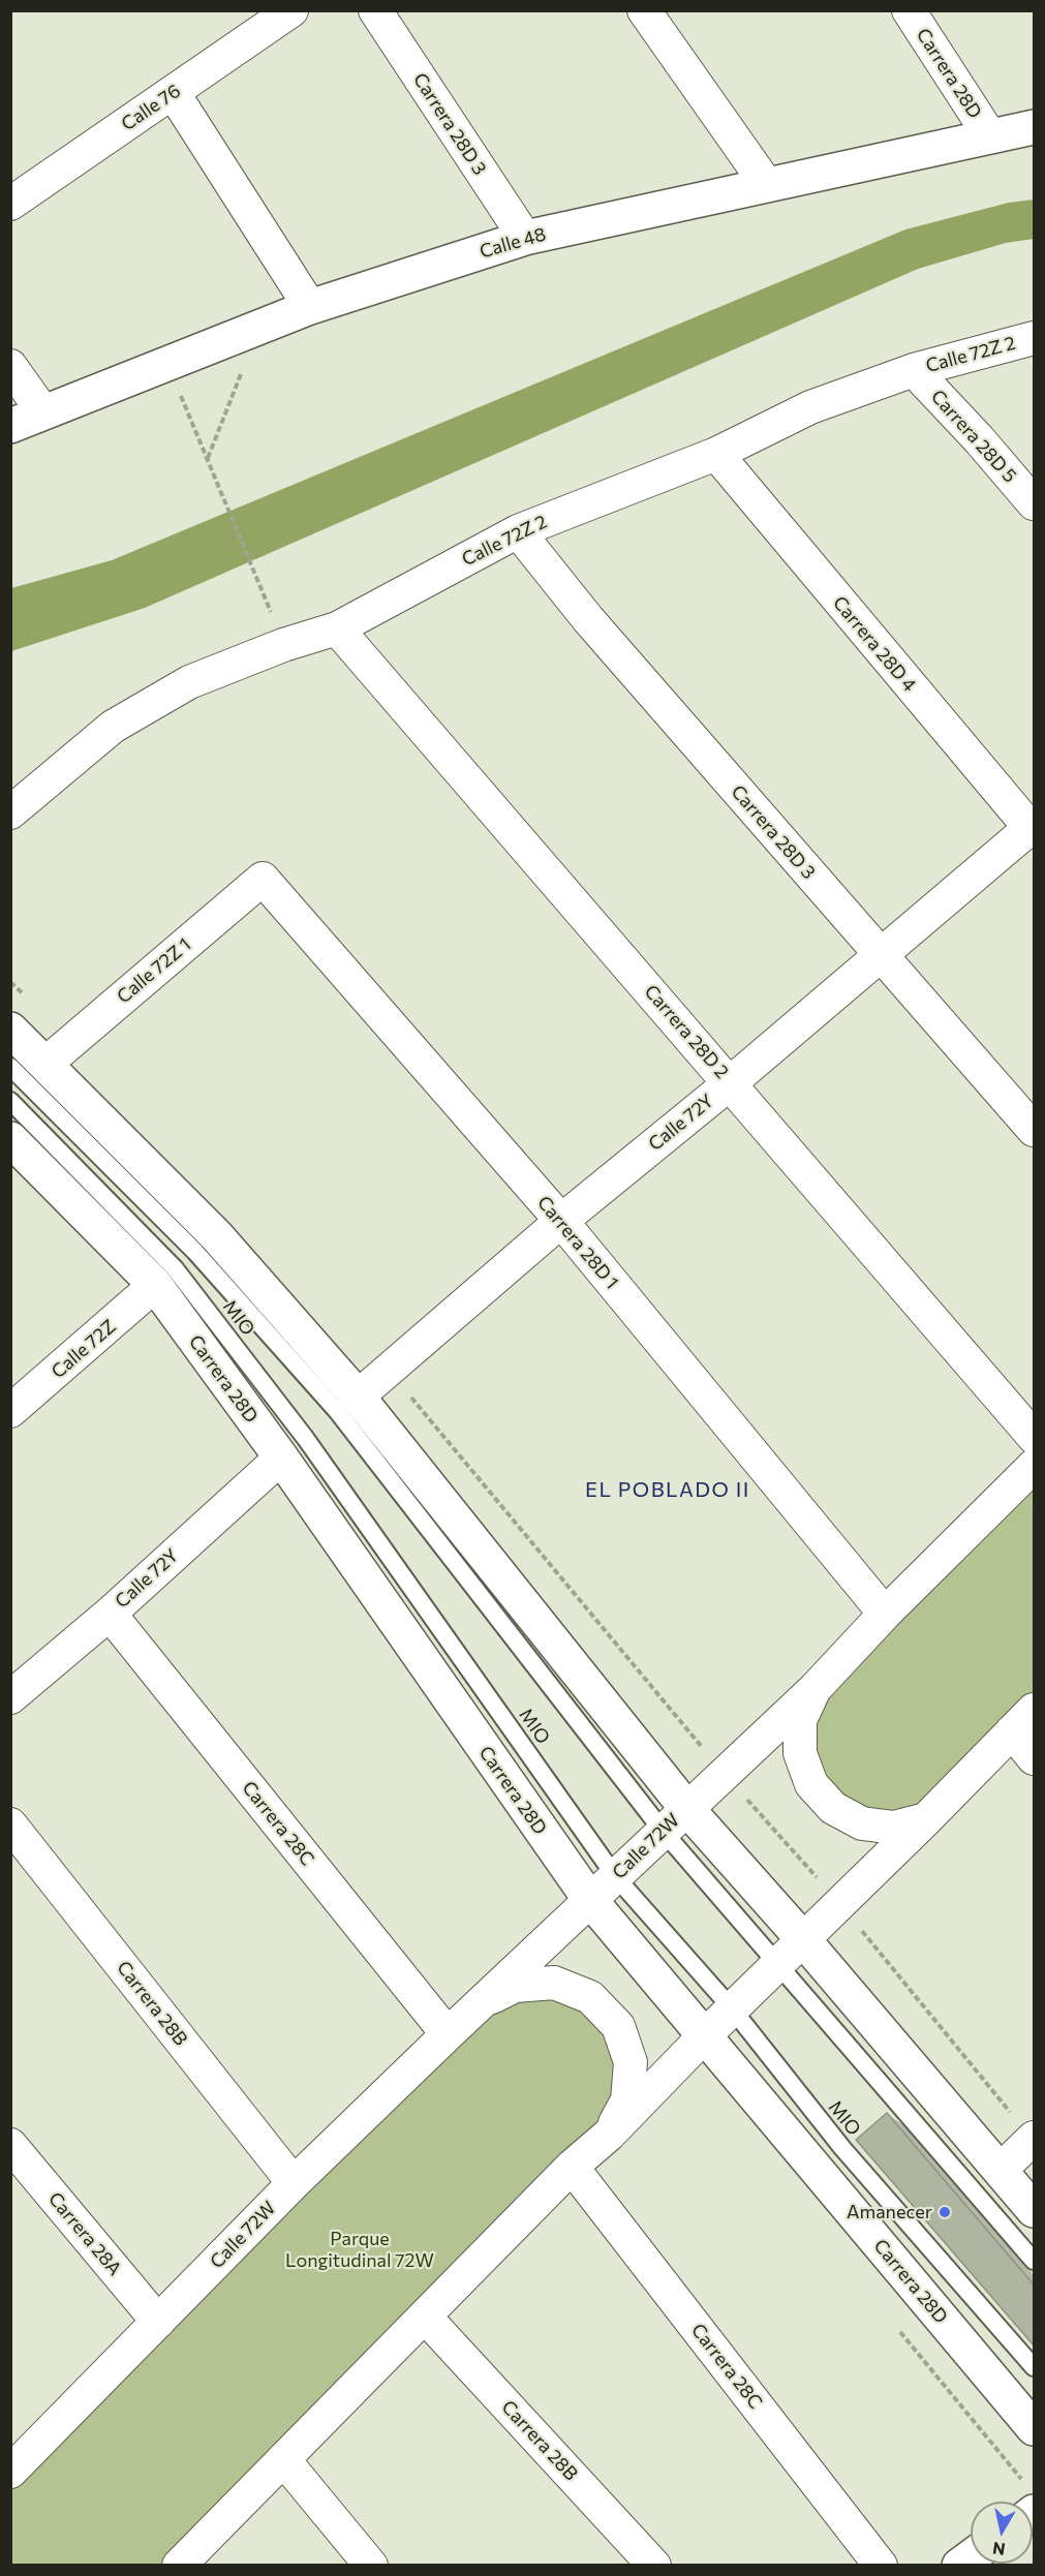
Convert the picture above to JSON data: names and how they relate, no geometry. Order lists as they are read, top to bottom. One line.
{"streets":{"street":["Carrera 28D","Calle 76","Carrera 28D 3","Calle 48","Calle 72Z 2","Carrera 28D 5","Carrera 28D 4","Calle 72Z 1","Carrera 28D 2","Calle 72Y","Carrera 28D 1","Calle 72Z","Carrera 28C","Calle 72W","Carrera 28B","Carrera 28A"],"lane":["MIO"]},"crossings":[["Carrera 28D","Calle 48"],["Carrera 28D","Calle 72Y"],["Carrera 28D","Calle 72Z"],["Carrera 28D","Calle 72W"],["Carrera 28D 3","Calle 48"],["Carrera 28D 3","Calle 72Z 2"],["Carrera 28D 3","Calle 72Y"],["Calle 72Z 2","Carrera 28D 5"],["Calle 72Z 2","Carrera 28D 4"],["Calle 72Z 2","Carrera 28D 2"],["Carrera 28D 4","Calle 72Y"],["Calle 72Z 1","Carrera 28D 1"],["Carrera 28D 2","Calle 72Y"],["Calle 72Y","Carrera 28D 1"],["Calle 72Y","Carrera 28C"],["Carrera 28D 1","Calle 72W"],["MIO","Calle 72W"],["Carrera 28C","Calle 72W"],["Calle 72W","Carrera 28B"],["Calle 72W","Carrera 28A"]],"districts":["EL POBLADO II"],"parks":["Parque Longitudinal 72W"],"places":["Amanecer"],"north":"bottom"}
